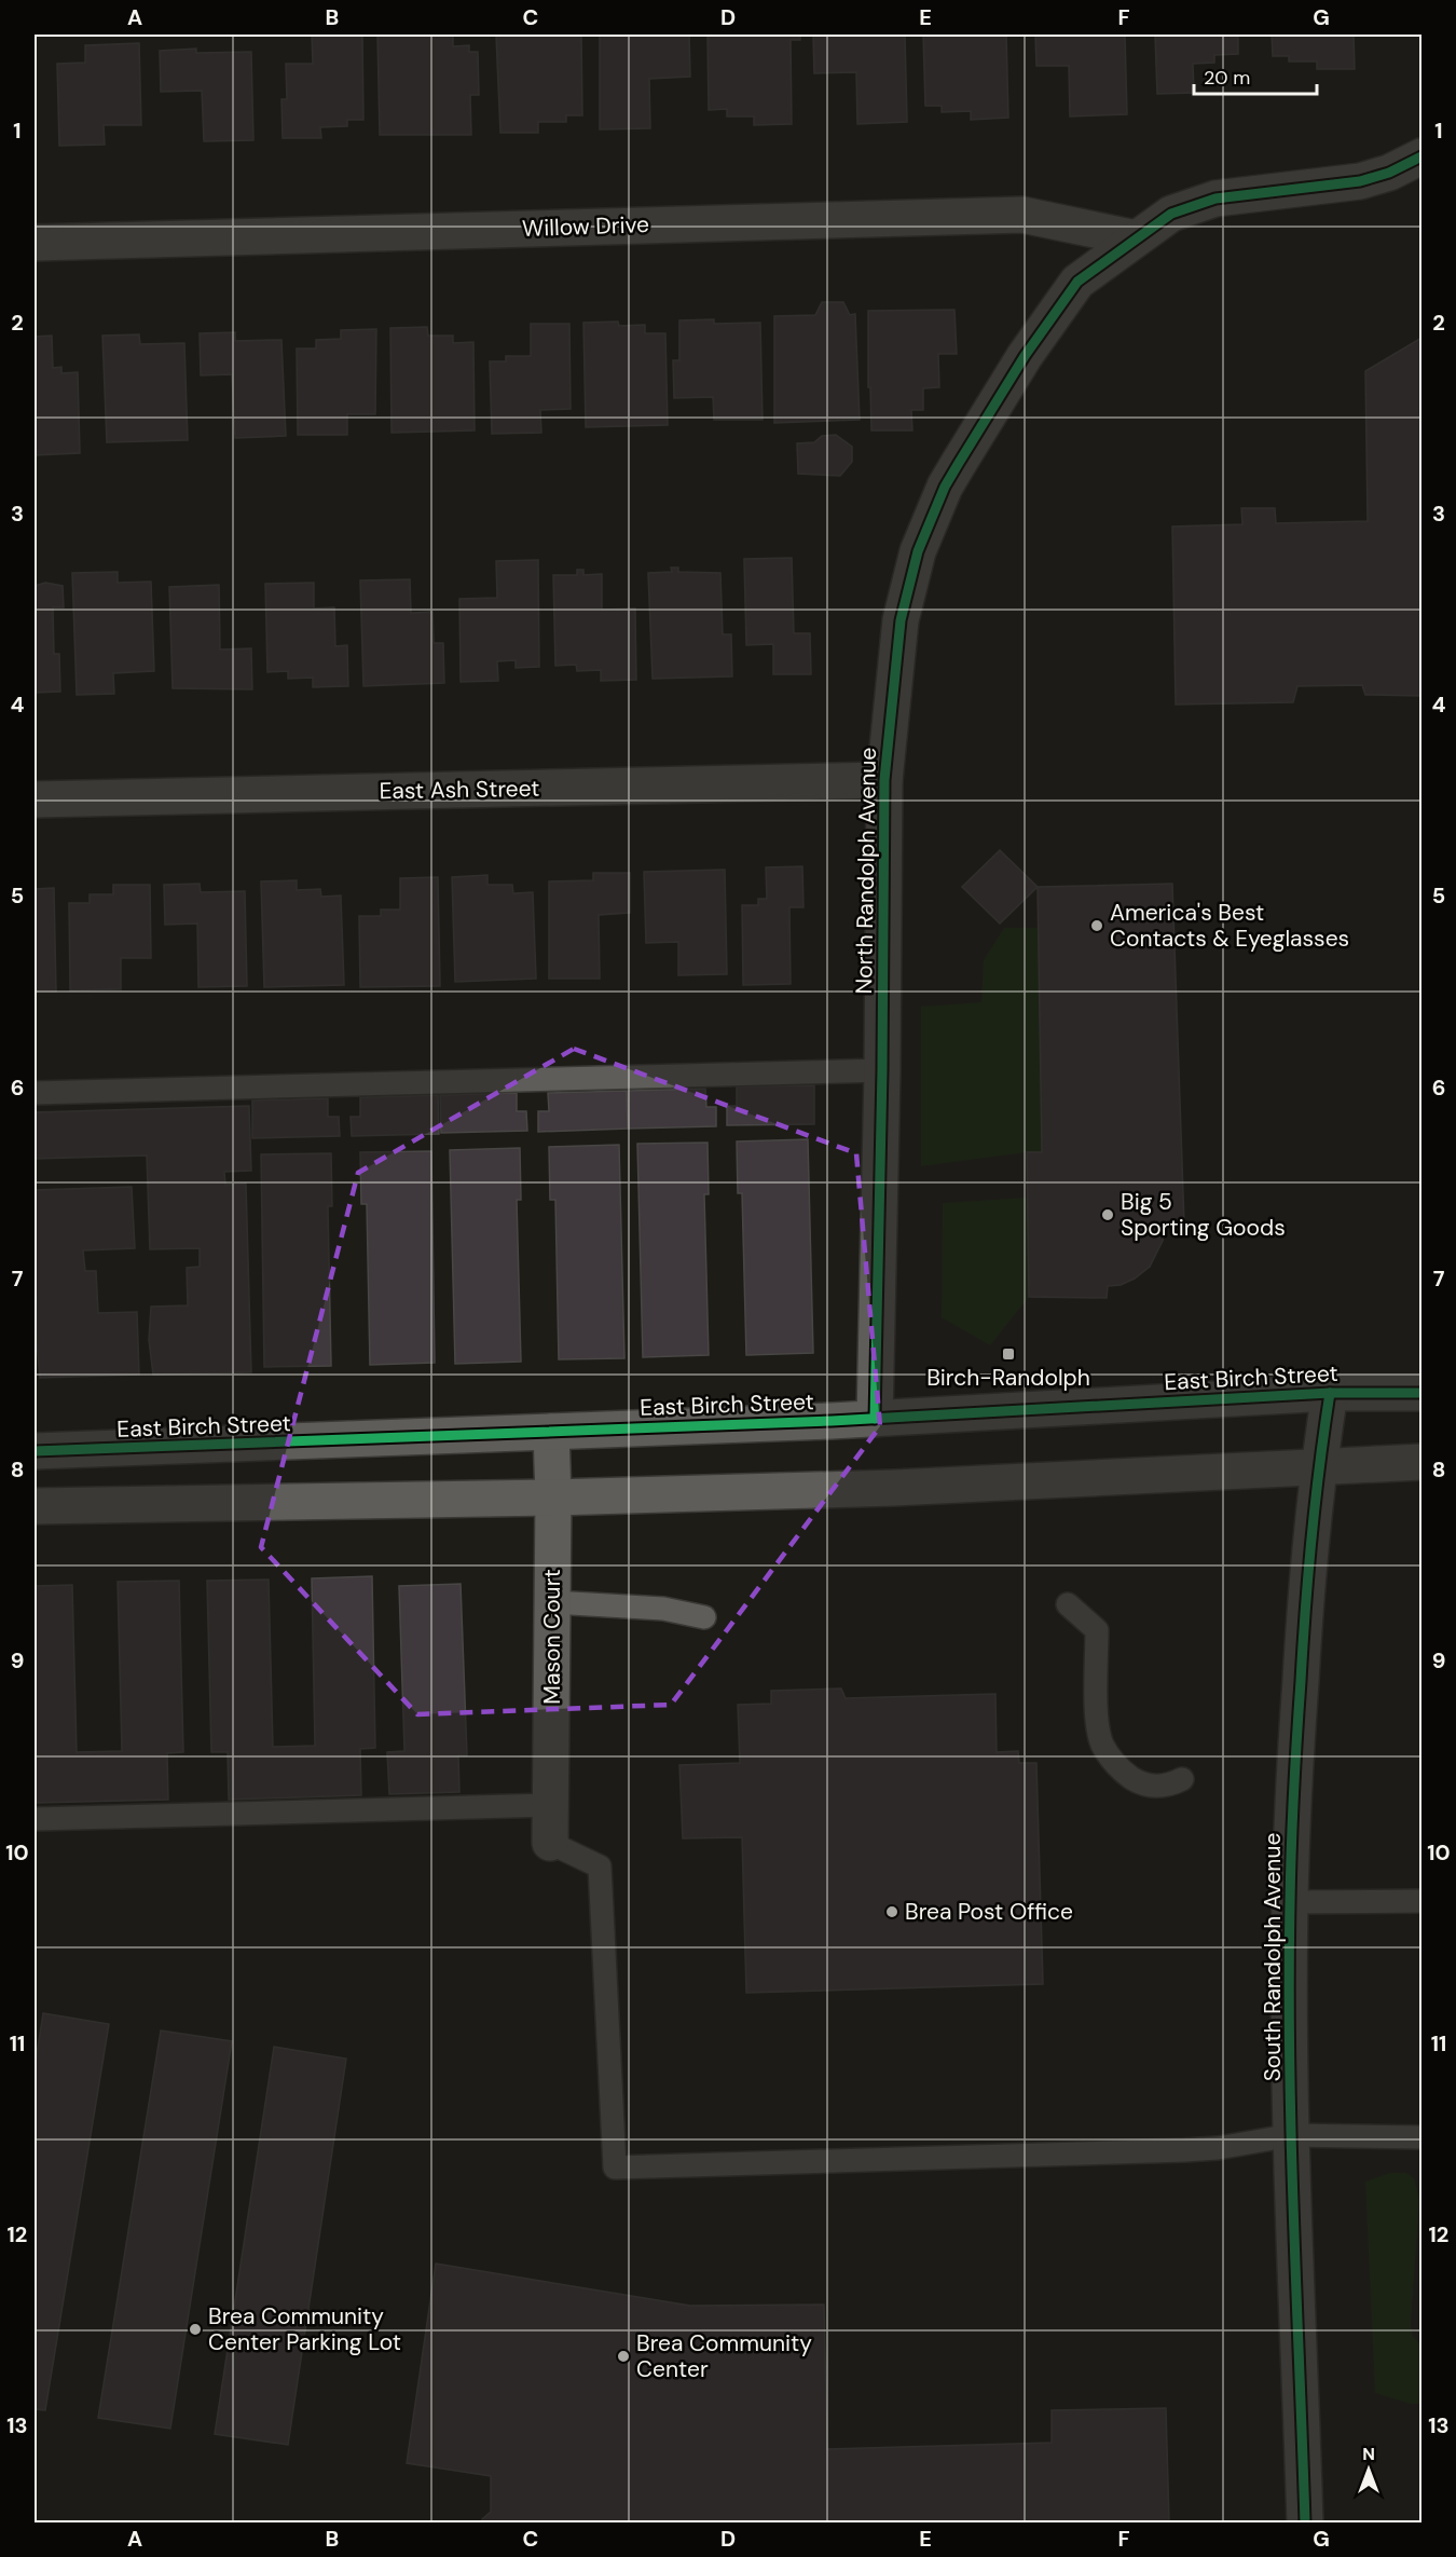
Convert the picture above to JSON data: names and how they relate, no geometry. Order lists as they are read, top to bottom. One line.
{"streets":{"street":["Willow Drive","East Ash Street","North Randolph Avenue","East Birch Street","Mason Court","South Randolph Avenue"]},"crossings":[["Willow Drive","North Randolph Avenue"],["East Ash Street","North Randolph Avenue"],["North Randolph Avenue","East Birch Street"],["East Birch Street","Mason Court"],["East Birch Street","South Randolph Avenue"]],"places":{"other":["America's Best Contacts & Eyeglasses","Big 5 Sporting Goods","Brea Post Office","Brea Community Center Parking Lot","Brea Community Center"],"transit":["Birch-Randolph"]},"scale_bar":"20 m","north":"top","grid":{"columns":["A","B","C","D","E","F","G"],"rows":["1","2","3","4","5","6","7","8","9","10","11","12","13"]}}
